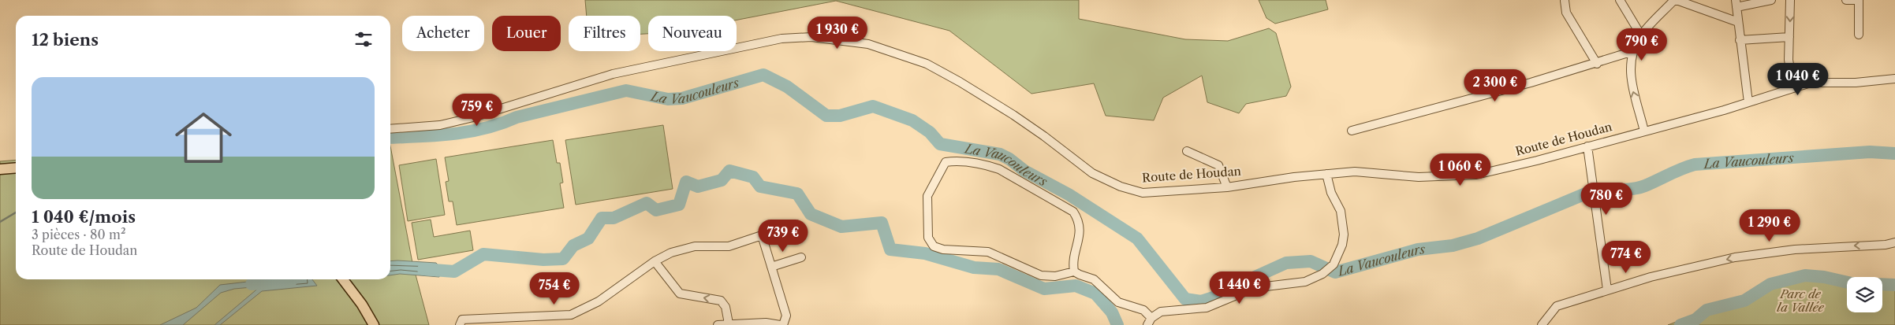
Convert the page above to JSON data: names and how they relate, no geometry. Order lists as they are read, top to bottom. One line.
{"streets":{"street":["Route de Houdan"]},"water":["La Vaucouleurs"],"parks":["Parc de la Vallée"],"page":{"chip":["Acheter","Louer","Filtres","Nouveau"],"heading":"12 biens","price":["1 930 €","790 €","1 040 €","2 300 €","759 €","1 060 €","780 €","1 290 €","739 €","774 €","1 440 €","754 €"],"list":[{"name":"1 040 €/mois","note":"3 pièces · 80 m² · Route de Houdan"}]}}
